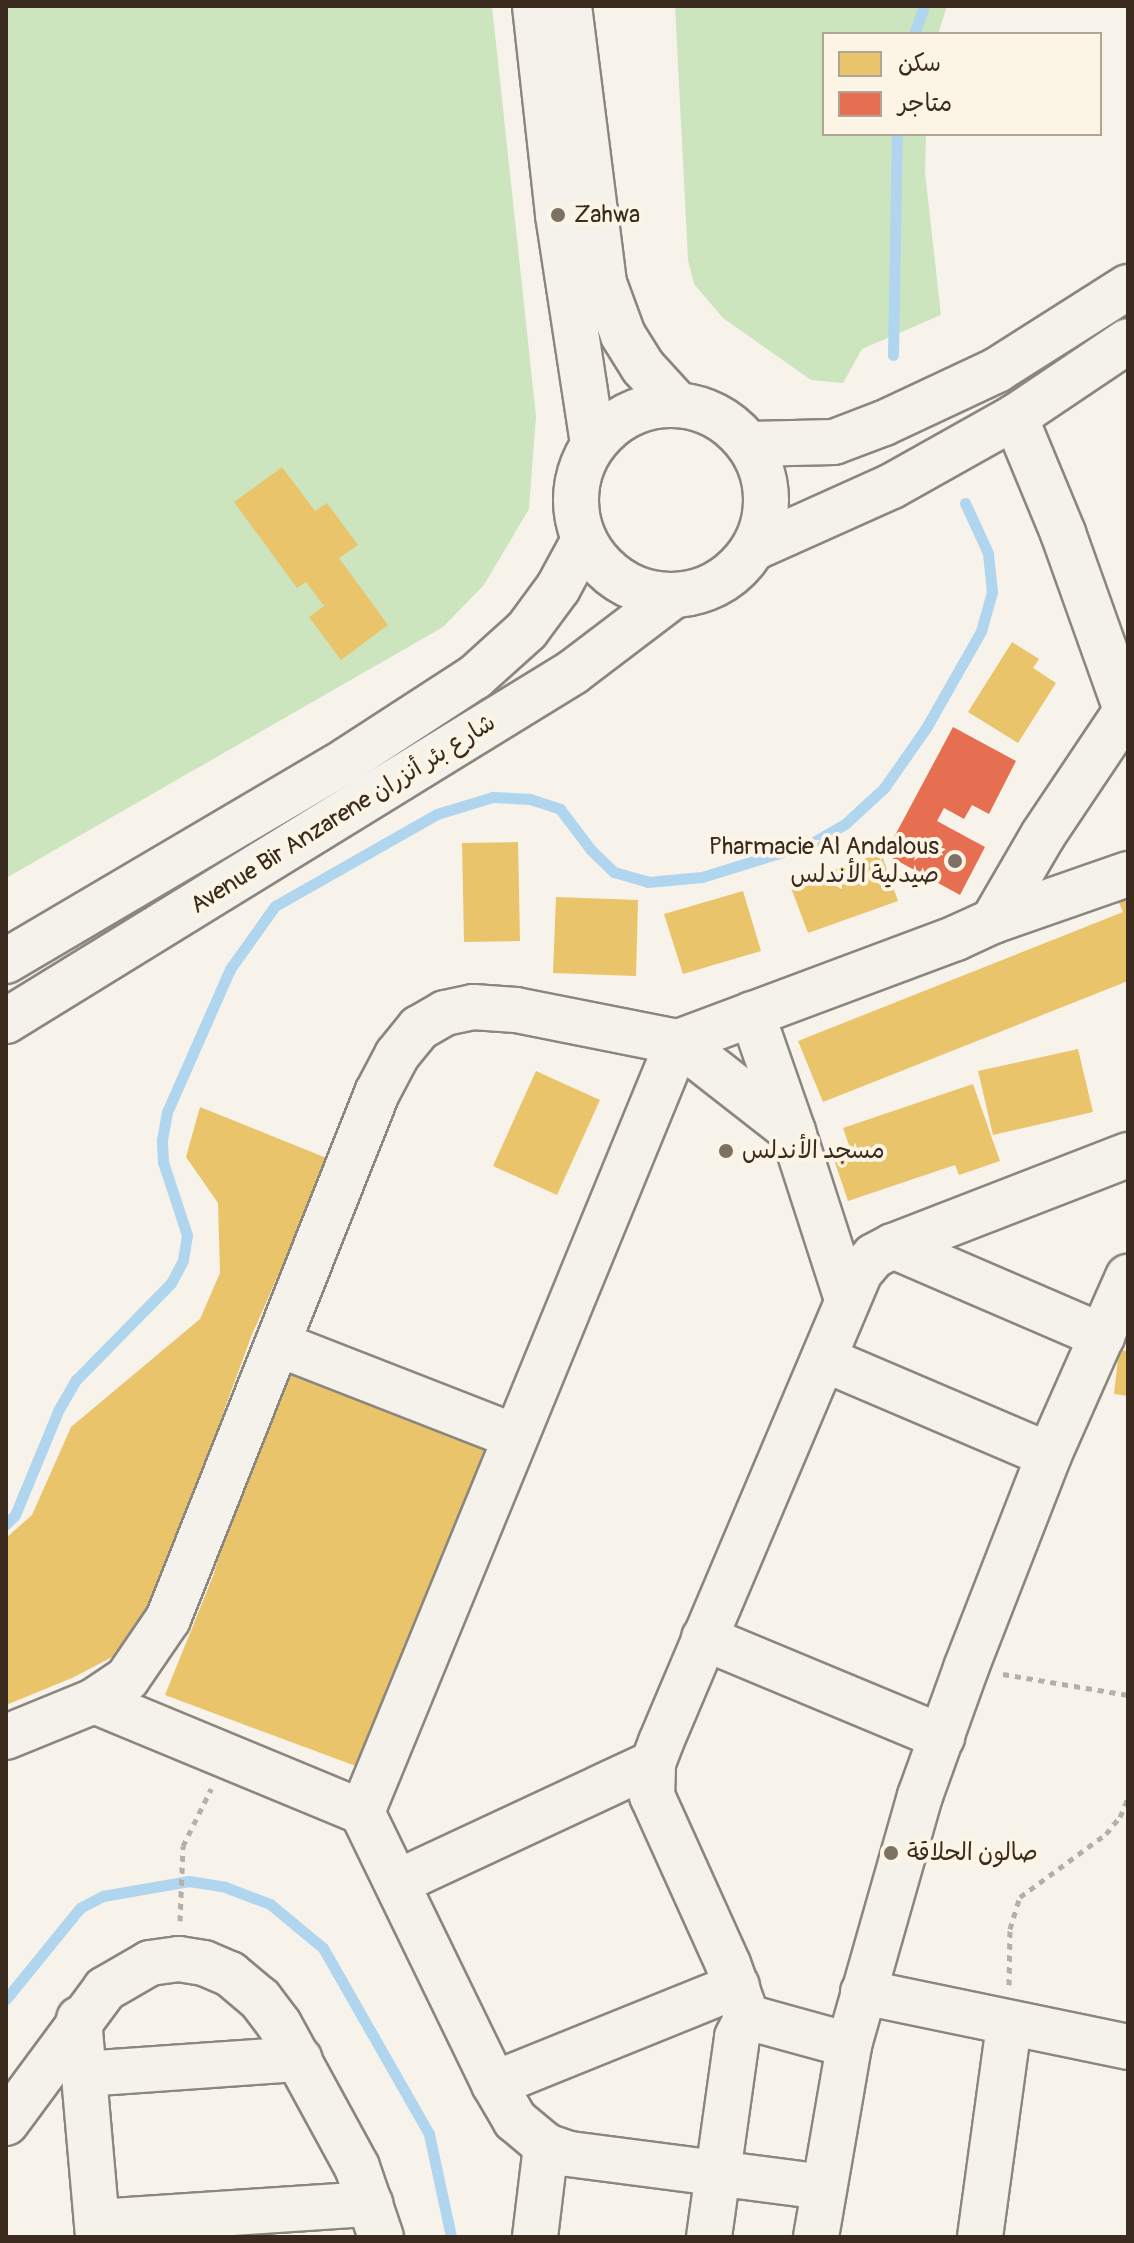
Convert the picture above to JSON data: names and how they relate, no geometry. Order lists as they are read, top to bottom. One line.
{"streets":{"street":["Avenue Bir Anzarene شارع بئر أنزران"]},"places":["Zahwa","Pharmacie Al Andalous صيدلية الأندلس","مسجد الأندلس","صالون الحلاقة"],"legend":["سكن","متاجر"]}
